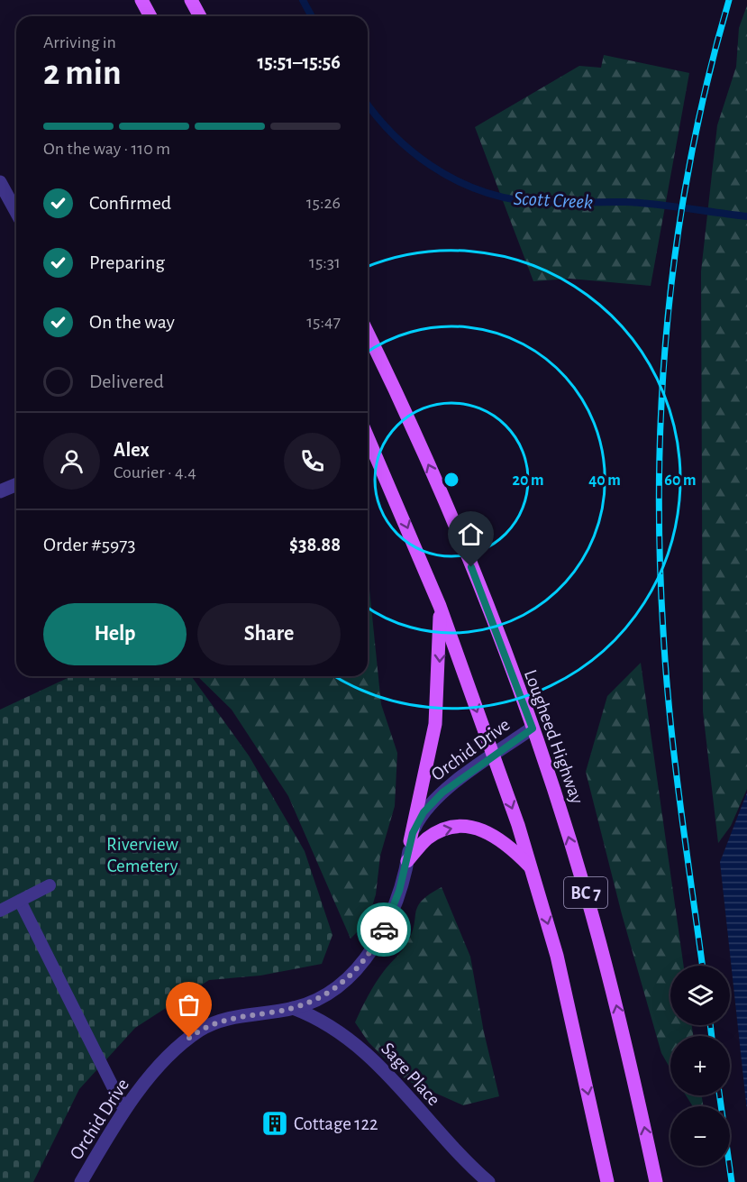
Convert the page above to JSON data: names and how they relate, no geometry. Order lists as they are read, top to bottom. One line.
{"streets":{"main road":["Lougheed Highway","BC 7"],"street":["Orchid Drive","Sage Place"]},"crossings":[["Lougheed Highway","Orchid Drive"],["Orchid Drive","BC 7"],["Orchid Drive","Sage Place"]],"water":["Scott Creek"],"parks":["Riverview Cemetery"],"places":{"building":["Cottage 122"]},"page":{"heading":["2 min","Arriving in","15:51–15:56"],"panel":["Alex","Courier · 4.4","Order #5973","$38.88"],"bar":"On the way · 110 m","list":[["Confirmed","15:26"],["Preparing","15:31"],["On the way","15:47"],"Delivered"],"buttons":["Help","Share"],"map_buttons":["+","−"]},"rings":["20 m","40 m","60 m"]}
